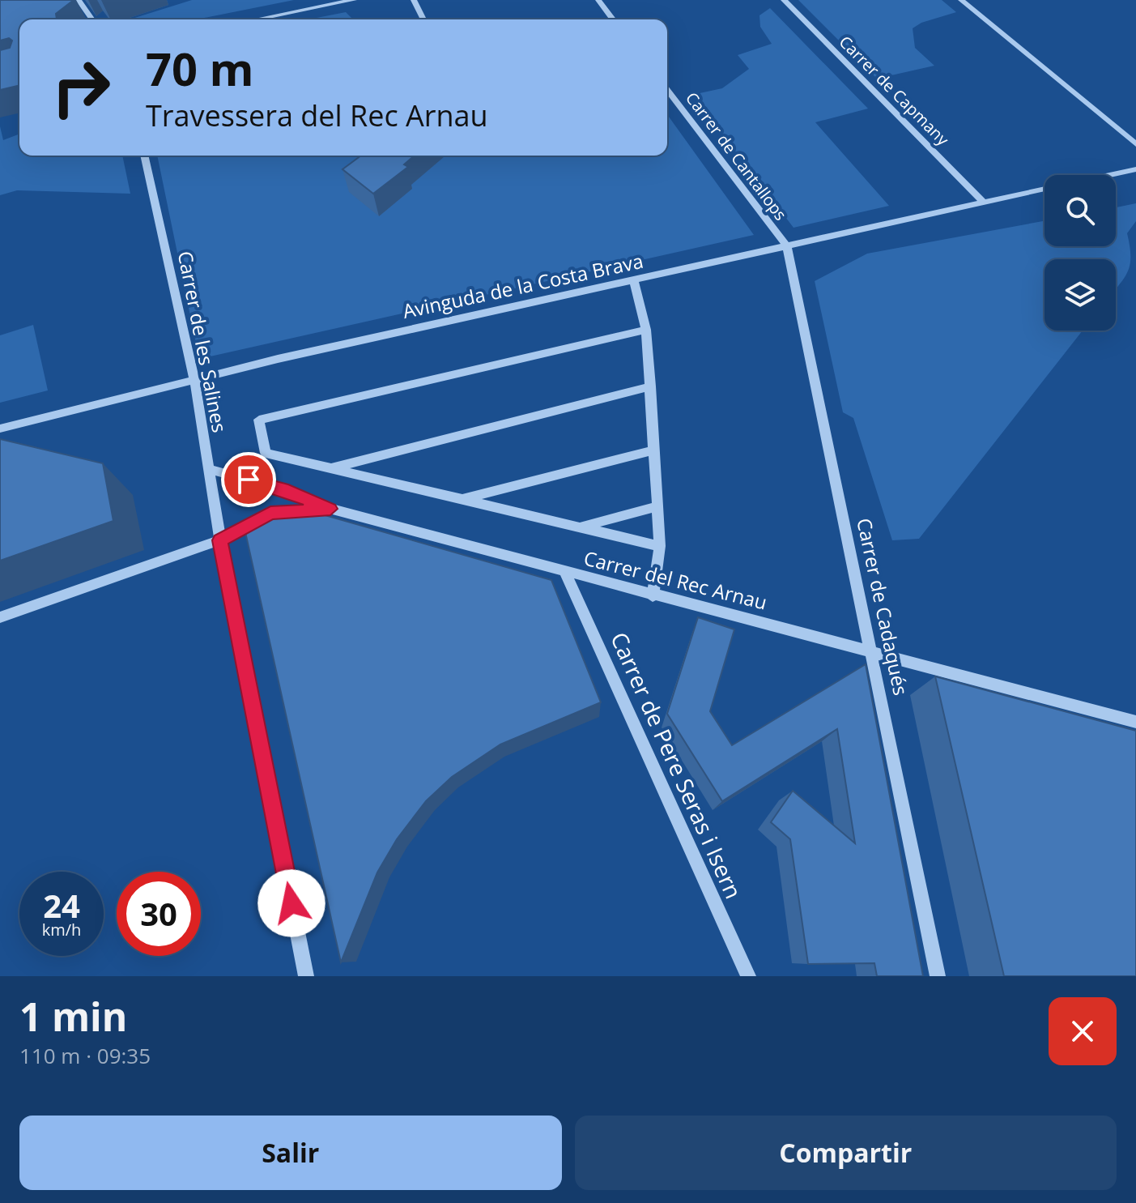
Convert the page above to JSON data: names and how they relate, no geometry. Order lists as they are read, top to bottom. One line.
{"streets":{"street":["Carrer de Capmany","Carrer de Cantallops","Avinguda de la Costa Brava","Carrer de les Salines","Carrer del Rec Arnau","Carrer de Cadaqués","Carrer de Pere Seras i Isern"]},"crossings":[["Carrer de Capmany","Avinguda de la Costa Brava"],["Carrer de Cantallops","Avinguda de la Costa Brava"],["Carrer de Cantallops","Carrer de Cadaqués"],["Avinguda de la Costa Brava","Carrer de les Salines"],["Avinguda de la Costa Brava","Carrer de Cadaqués"],["Carrer de les Salines","Carrer del Rec Arnau"],["Carrer del Rec Arnau","Carrer de Cadaqués"],["Carrer del Rec Arnau","Carrer de Pere Seras i Isern"]],"page":{"turn":["70 m","Travessera del Rec Arnau"],"speed":"24 km/h","limit":"30","heading":["1 min","110 m · 09:35"],"buttons":["Salir","Compartir"]}}
